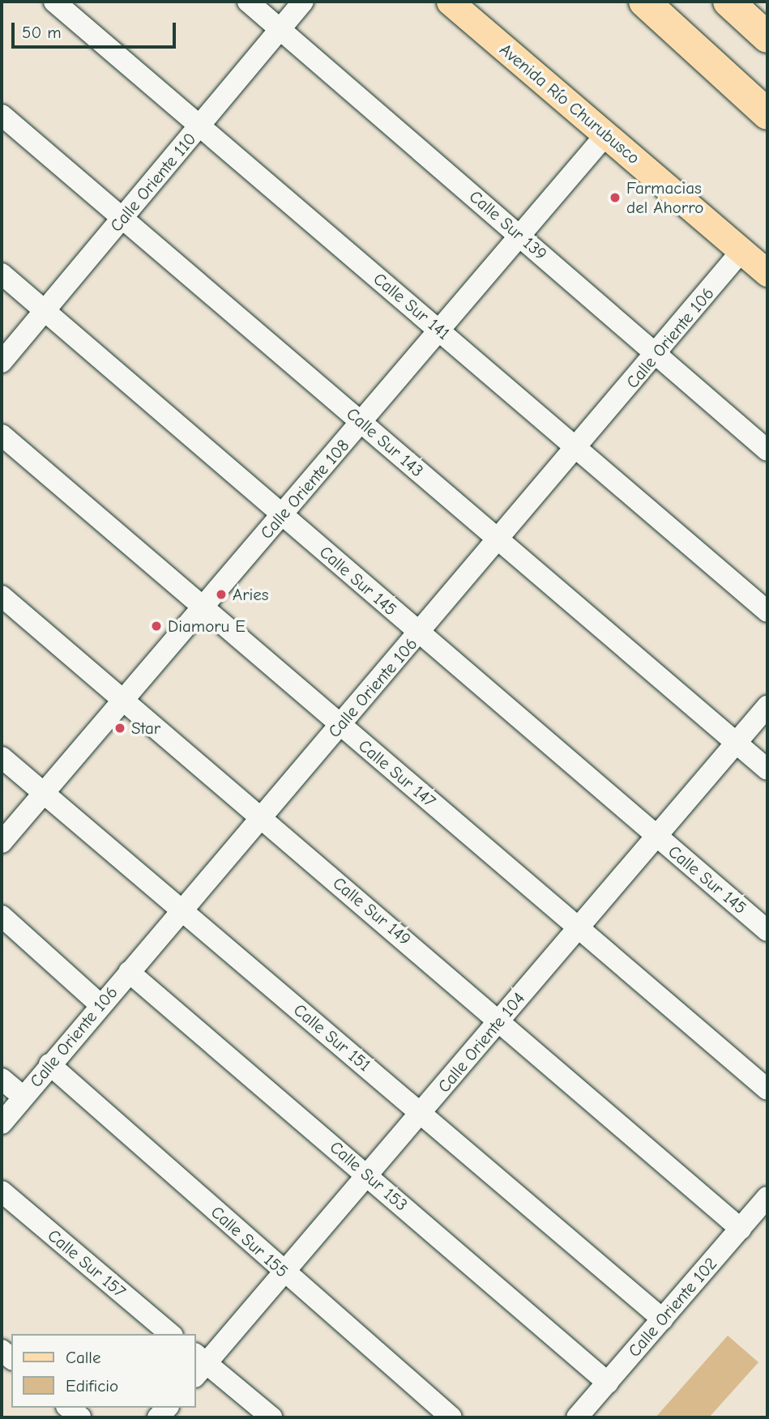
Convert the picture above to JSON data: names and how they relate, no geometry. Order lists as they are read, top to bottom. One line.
{"streets":{"main road":["Avenida Río Churubusco"],"street":["Calle Oriente 110","Calle Sur 139","Calle Sur 141","Calle Oriente 106","Calle Sur 143","Calle Oriente 108","Calle Sur 145","Calle Sur 147","Calle Sur 149","Calle Sur 151","Calle Oriente 104","Calle Sur 153","Calle Sur 155","Calle Sur 157","Calle Oriente 102"]},"crossings":[["Avenida Río Churubusco","Calle Oriente 106"],["Avenida Río Churubusco","Calle Oriente 108"],["Calle Oriente 110","Calle Sur 139"],["Calle Oriente 110","Calle Sur 141"],["Calle Oriente 110","Calle Sur 143"],["Calle Oriente 110","Calle Sur 145"],["Calle Sur 139","Calle Oriente 106"],["Calle Sur 139","Calle Oriente 108"],["Calle Sur 141","Calle Oriente 106"],["Calle Sur 141","Calle Oriente 108"],["Calle Oriente 106","Calle Sur 143"],["Calle Oriente 106","Calle Sur 145"],["Calle Oriente 106","Calle Sur 147"],["Calle Oriente 106","Calle Sur 149"],["Calle Oriente 106","Calle Sur 151"],["Calle Oriente 106","Calle Sur 153"],["Calle Oriente 106","Calle Sur 155"],["Calle Sur 143","Calle Oriente 108"],["Calle Sur 143","Calle Oriente 104"],["Calle Oriente 108","Calle Sur 145"],["Calle Oriente 108","Calle Sur 147"],["Calle Oriente 108","Calle Sur 149"],["Calle Oriente 108","Calle Sur 151"],["Calle Sur 145","Calle Oriente 104"],["Calle Sur 147","Calle Oriente 104"],["Calle Sur 149","Calle Oriente 104"],["Calle Sur 149","Calle Oriente 102"],["Calle Sur 151","Calle Oriente 104"],["Calle Sur 151","Calle Oriente 102"],["Calle Oriente 104","Calle Sur 153"],["Calle Oriente 104","Calle Sur 155"],["Calle Sur 153","Calle Oriente 102"]],"places":["Farmacias del Ahorro","Aries","Diamoru E","Star"],"legend":["Calle","Edificio"],"scale_bar":"50 m"}
